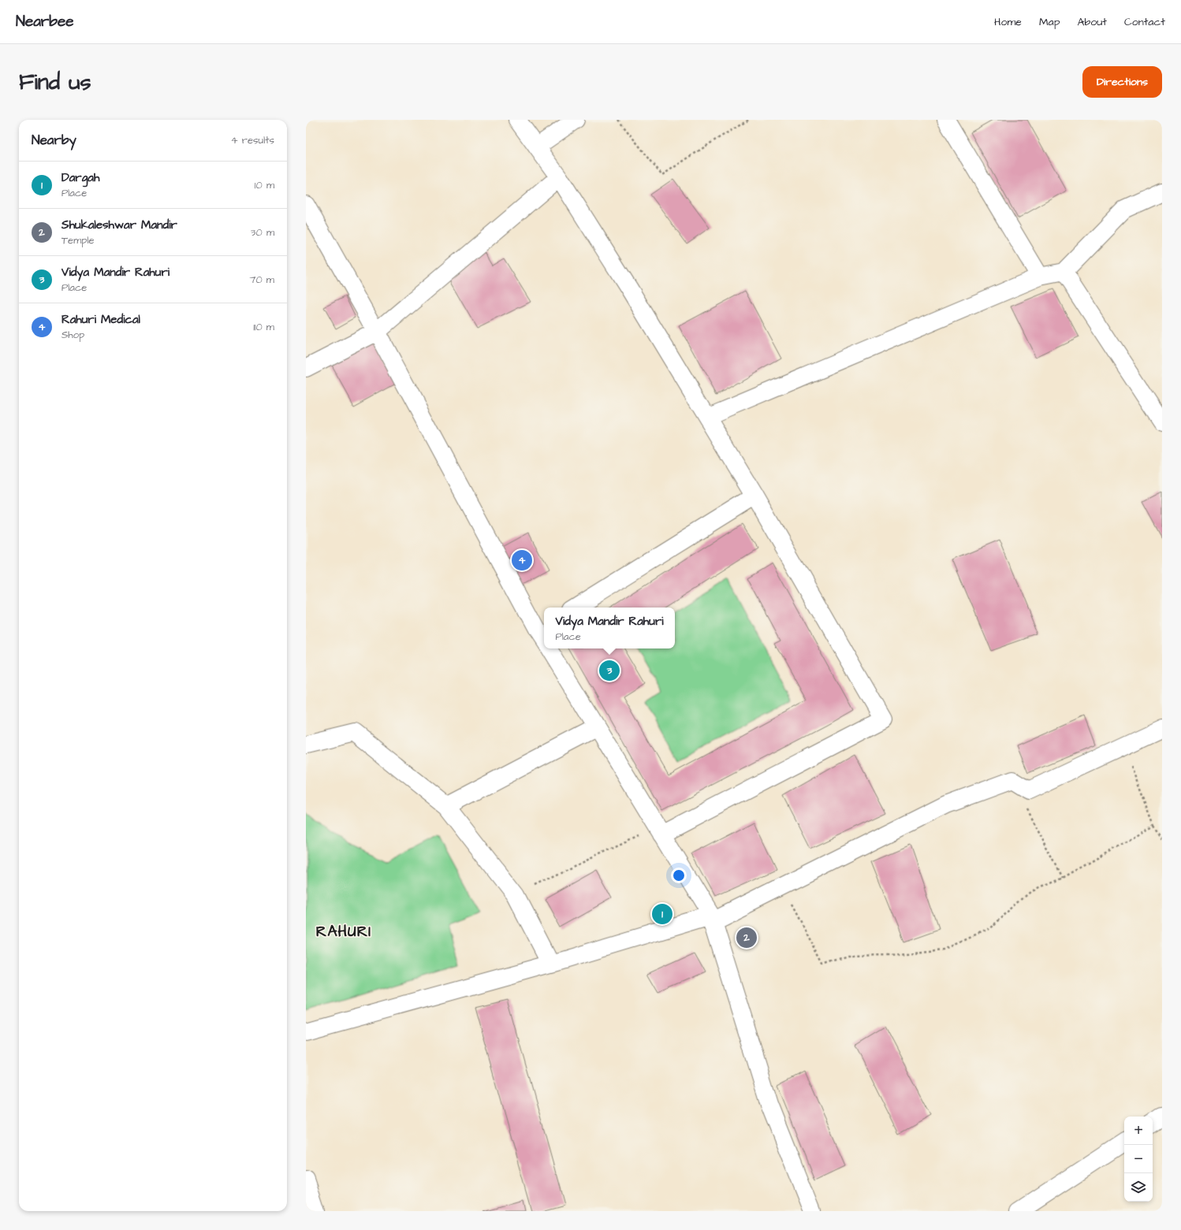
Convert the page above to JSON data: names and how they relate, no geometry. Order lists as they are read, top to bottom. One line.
{"districts":["RAHURI"],"page":{"header":"Nearbee","nav":["Home","Map","About","Contact"],"buttons":"Directions","title":"Find us","heading":["Nearby","4 results"],"list":[{"mark":"1","name":"Dargah","note":"Place","value":"10 m"},{"mark":"2","name":"Shukaleshwar Mandir","note":"Temple","value":"30 m"},{"mark":"3","name":"Vidya Mandir Rahuri","note":"Place","value":"70 m"},{"mark":"4","name":"Rahuri Medical","note":"Shop","value":"110 m"}],"pins":["4","3","1","2"],"popup":["Vidya Mandir Rahuri","Place"],"map_buttons":["+","−"]}}
